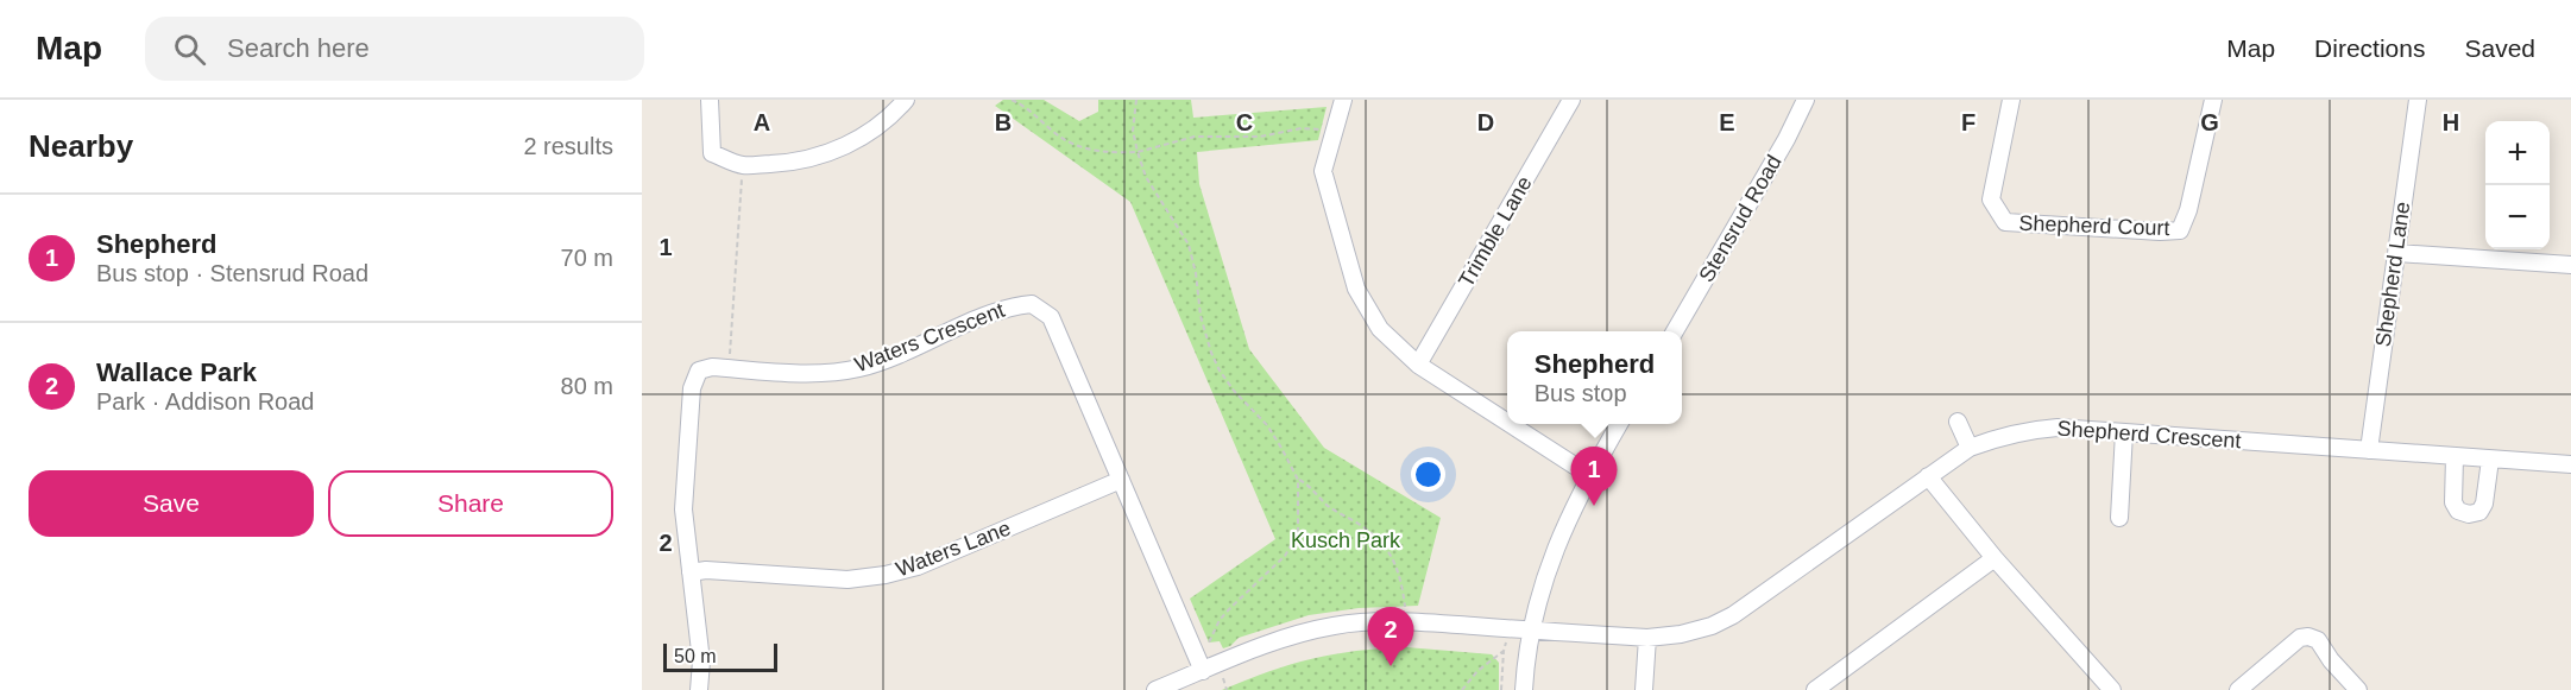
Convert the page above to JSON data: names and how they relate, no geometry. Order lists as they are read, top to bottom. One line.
{"streets":{"street":["Stensrud Road","Shepherd Court","Trimble Lane","Shepherd Lane","Waters Crescent","Shepherd Crescent","Waters Lane"]},"crossings":[["Shepherd Lane","Shepherd Crescent"],["Waters Crescent","Shepherd Crescent"],["Waters Crescent","Waters Lane"]],"parks":["Kusch Park"],"scale_bar":"50 m","page":{"header":"Map","search":"Search here","nav":["Map","Directions","Saved"],"heading":["Nearby","2 results"],"map_buttons":["+","−"],"list":[{"mark":"1","name":"Shepherd","note":"Bus stop · Stensrud Road","value":"70 m"},{"mark":"2","name":"Wallace Park","note":"Park · Addison Road","value":"80 m"}],"popup":["Shepherd","Bus stop"],"pins":["1","2"],"buttons":["Save","Share"],"scale":"50 m"},"grid":{"columns":["A","B","C","D","E","F","G","H"],"rows":["1","2"]}}
